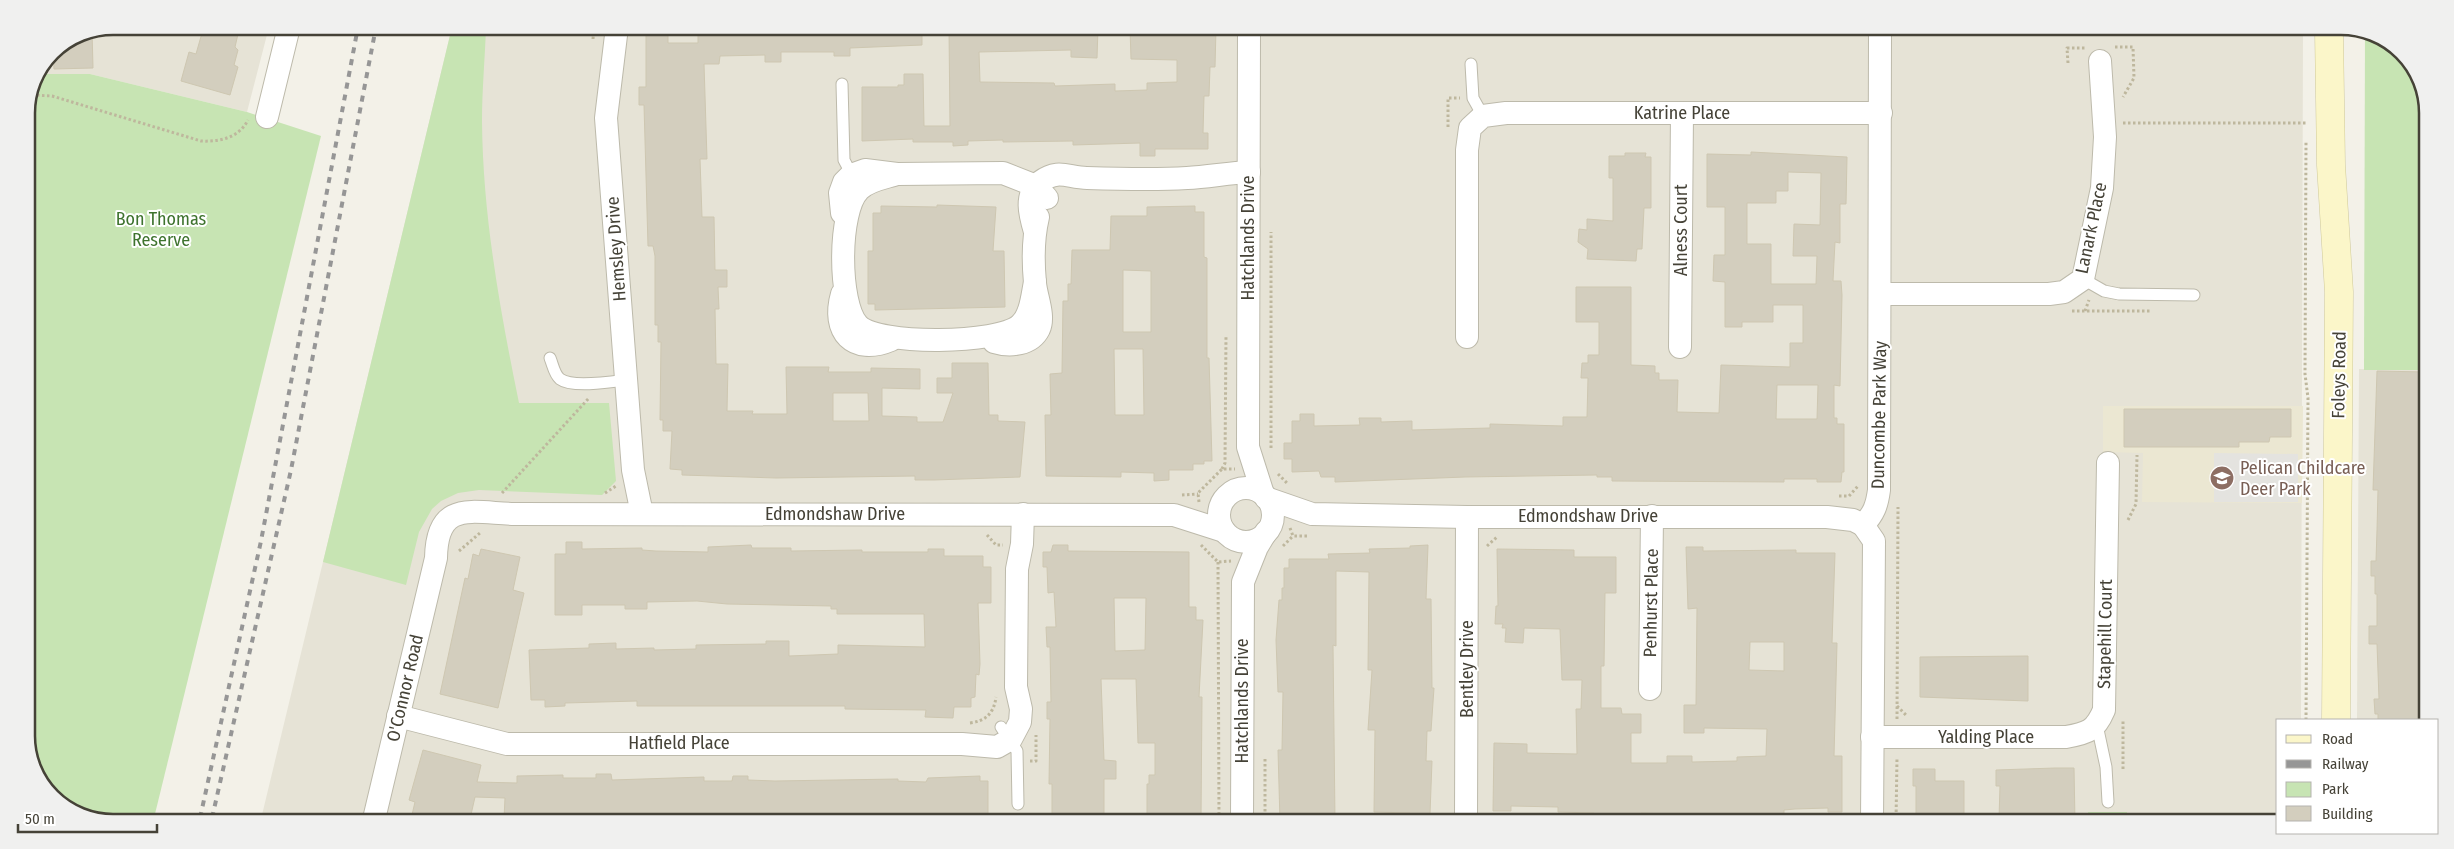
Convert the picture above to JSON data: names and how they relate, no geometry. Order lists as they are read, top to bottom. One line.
{"streets":{"street":["Katrine Place","Lanark Place","Alness Court","Hatchlands Drive","Hemsley Drive","Foleys Road","Duncombe Park Way","Edmondshaw Drive","Penhurst Place","Stapehill Court","Bentley Drive","O'Connor Road","Yalding Place","Hatfield Place"]},"crossings":[["Katrine Place","Alness Court"],["Katrine Place","Duncombe Park Way"],["Lanark Place","Duncombe Park Way"],["Hatchlands Drive","Edmondshaw Drive"],["Hemsley Drive","Edmondshaw Drive"],["Duncombe Park Way","Edmondshaw Drive"],["Edmondshaw Drive","Penhurst Place"],["Edmondshaw Drive","Bentley Drive"],["Edmondshaw Drive","O'Connor Road"],["Stapehill Court","Yalding Place"],["O'Connor Road","Hatfield Place"]],"parks":["Bon Thomas Reserve"],"places":{"school or university":["Pelican Childcare Deer Park"]},"legend":["Road","Railway","Park","Building"],"scale_bar":"50 m"}
